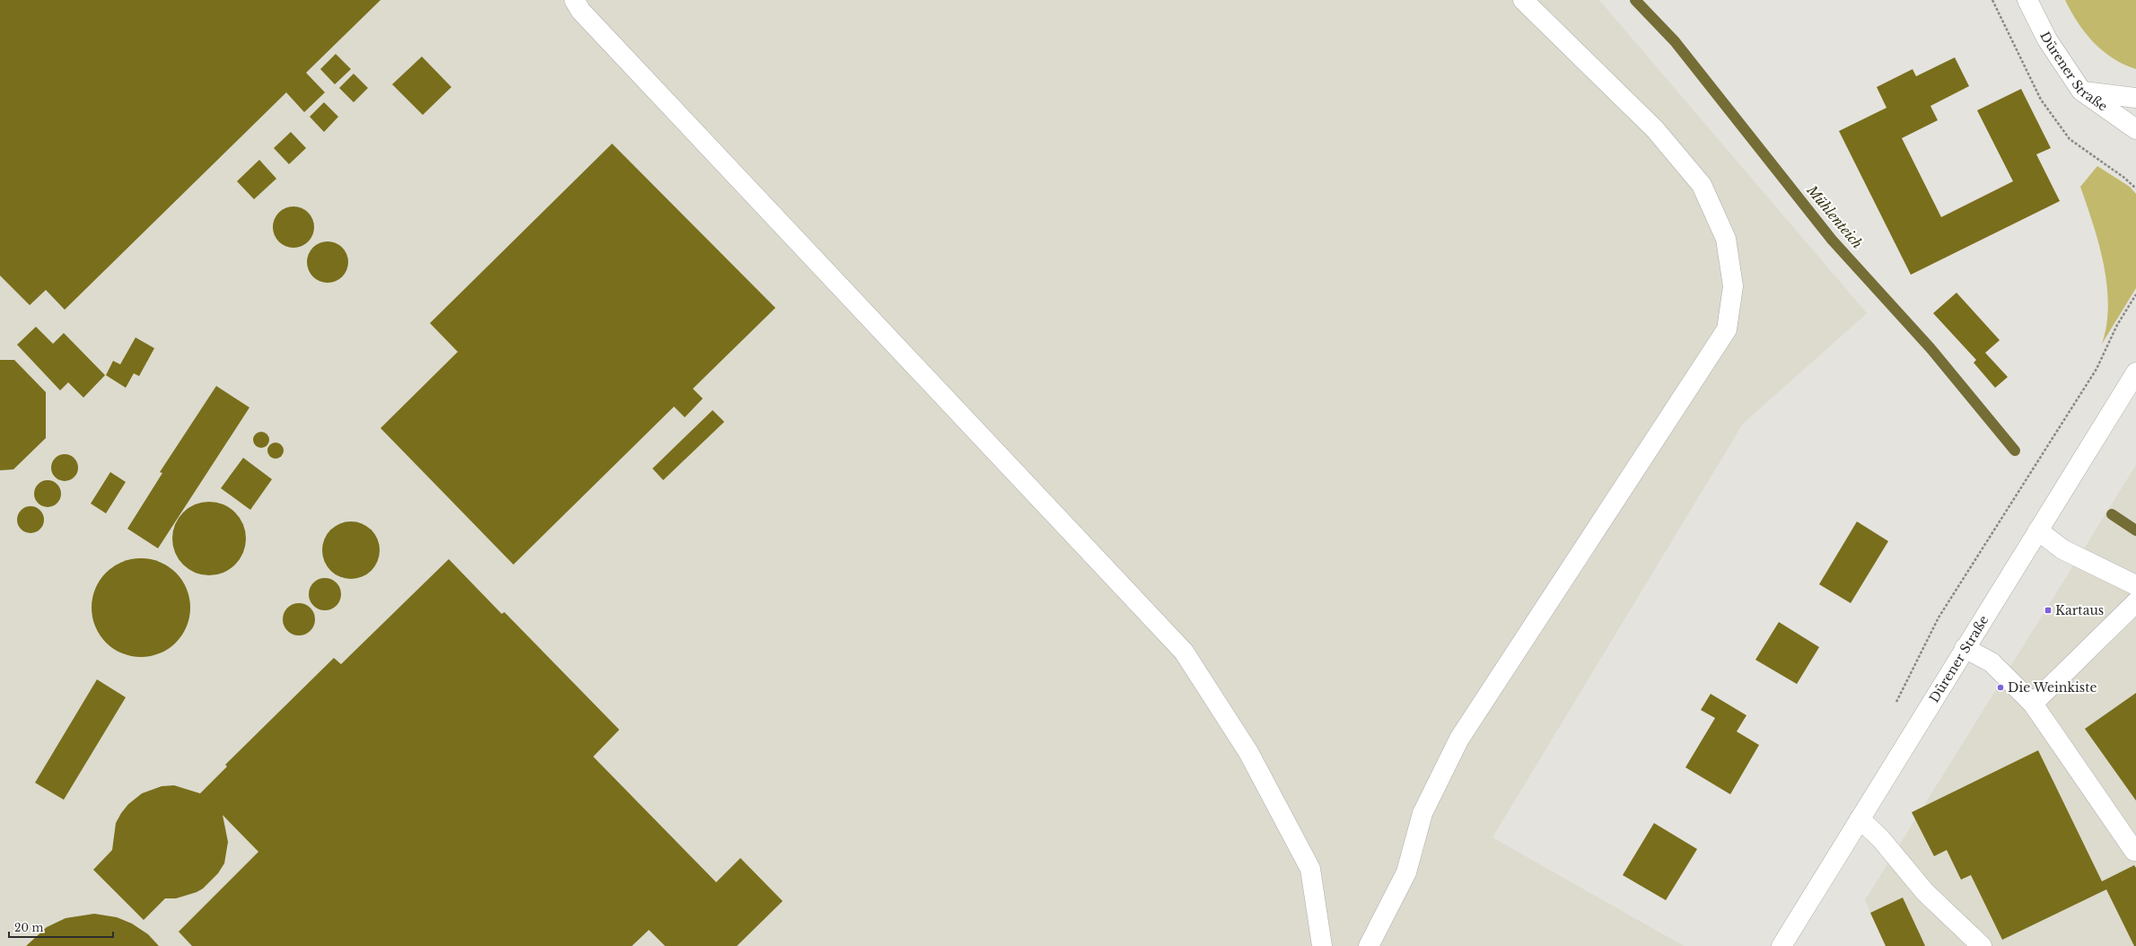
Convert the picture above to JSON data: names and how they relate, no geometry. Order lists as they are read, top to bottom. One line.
{"streets":{"main road":["Dürener Straße"]},"water":["Mühlenteich"],"places":{"transit":["Kartaus"],"other":["Die Weinkiste"]},"scale_bar":"20 m"}
